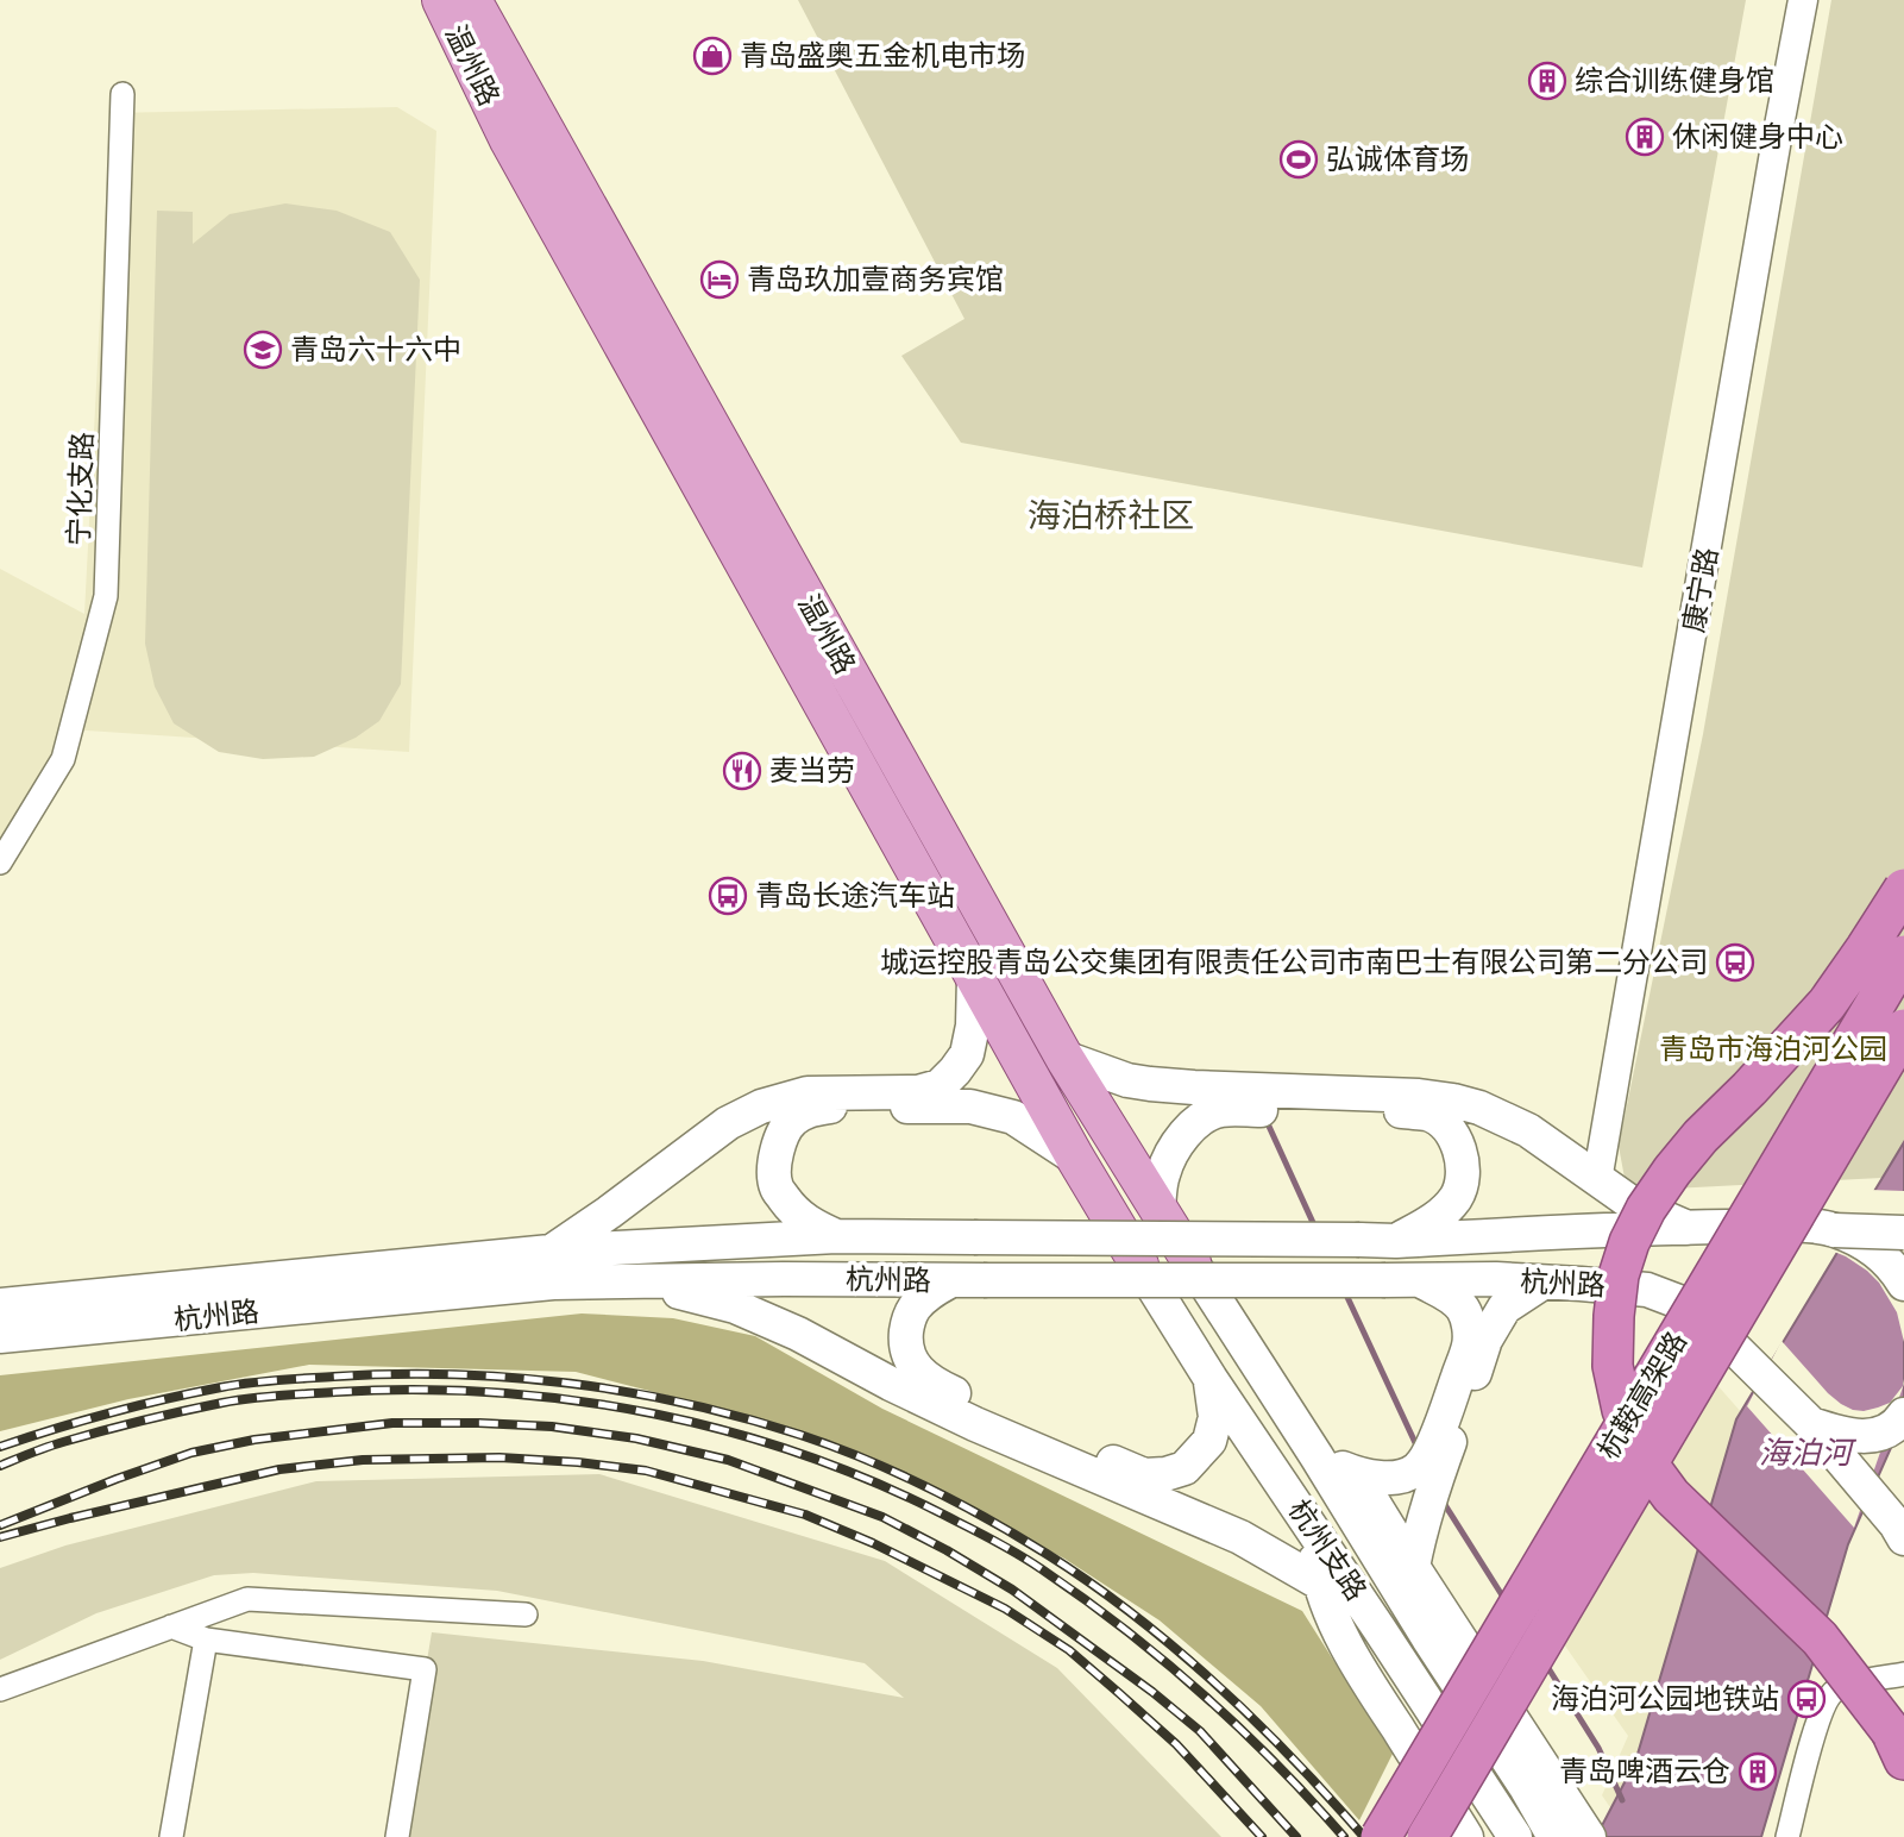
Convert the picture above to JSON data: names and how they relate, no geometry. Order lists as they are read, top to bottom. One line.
{"streets":{"highway":["杭鞍高架路"],"main road":["温州路","杭州路","杭州支路"],"street":["宁化支路","康宁路"]},"crossings":[["温州路","杭州支路"]],"districts":["海泊桥社区"],"water":["海泊河"],"parks":["青岛市海泊河公园"],"places":{"shop":["青岛盛奥五金机电市场"],"building":["综合训练健身馆","休闲健身中心","青岛啤酒云仓"],"sports":["弘诚体育场"],"hotel":["青岛玖加壹商务宾馆"],"school or university":["青岛六十六中"],"restaurant":["麦当劳"],"bus stop":["青岛长途汽车站","城运控股青岛公交集团有限责任公司市南巴士有限公司第二分公司","海泊河公园地铁站"]}}
